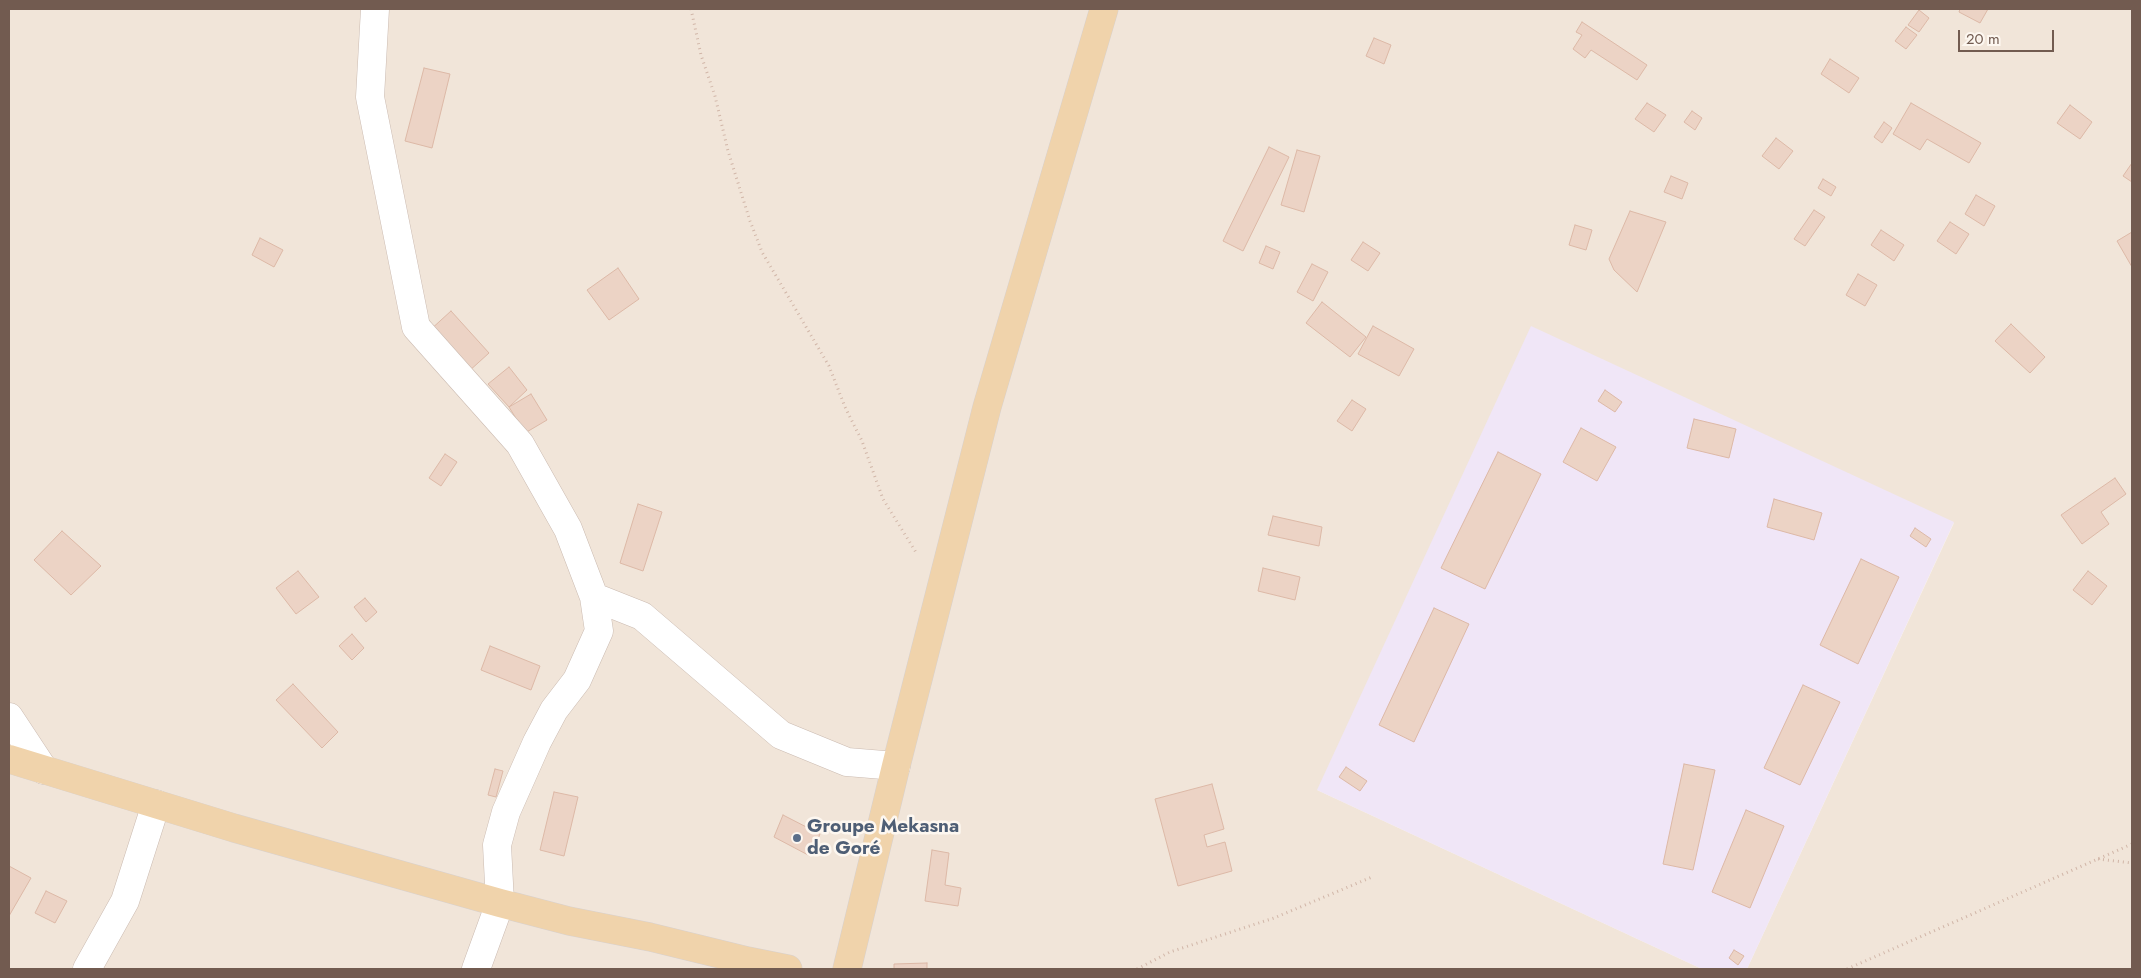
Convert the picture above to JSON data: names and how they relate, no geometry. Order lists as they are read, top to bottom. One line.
{"places":["Groupe Mekasna de Goré"],"scale_bar":"20 m"}
